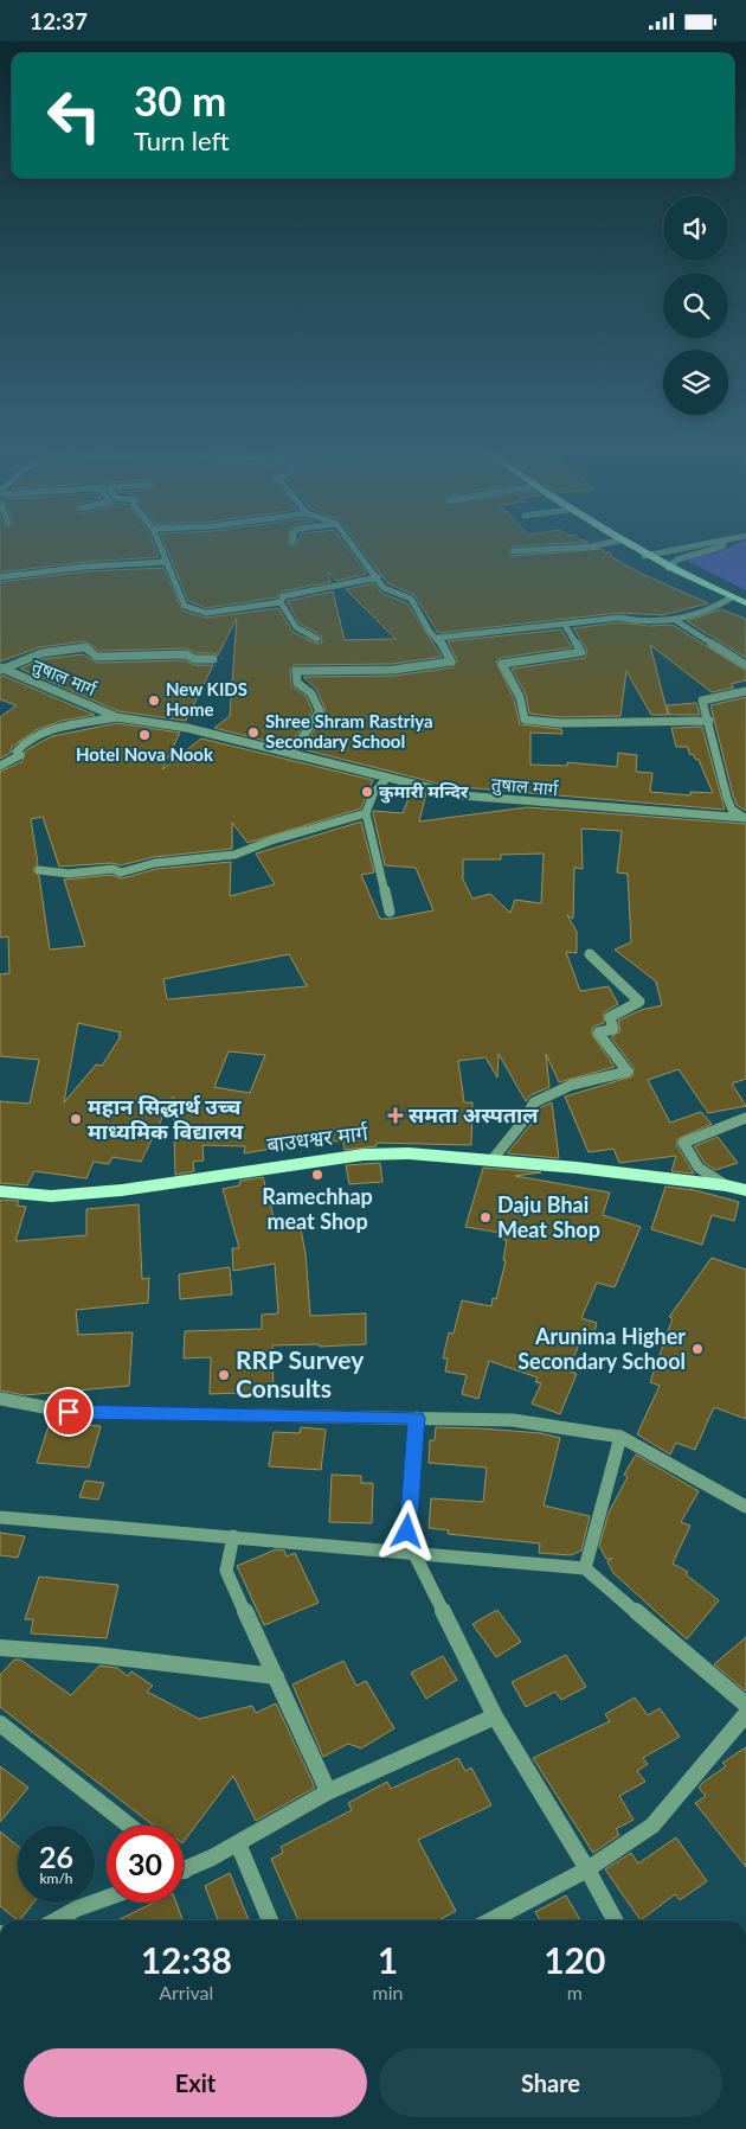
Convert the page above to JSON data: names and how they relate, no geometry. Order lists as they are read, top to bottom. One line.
{"streets":{"main road":["बाउधश्वर मार्ग"],"street":["तुषाल मार्ग"]},"places":{"other":["New KIDS Home","Shree Shram Rastriya Secondary School","Hotel Nova Nook","कुमारी मन्दिर","महान सिद्धार्थ उच्च माध्यमिक विद्यालय","Ramechhap meat Shop","Daju Bhai Meat Shop","Arunima Higher Secondary School","RRP Survey Consults"],"health":["समता अस्पताल"]},"page":{"status":"12:37","turn":["30 m","Turn left"],"speed":"26 km/h","limit":"30","eta":["12:38","Arrival","1","min","120","m"],"buttons":["Exit","Share"]}}
